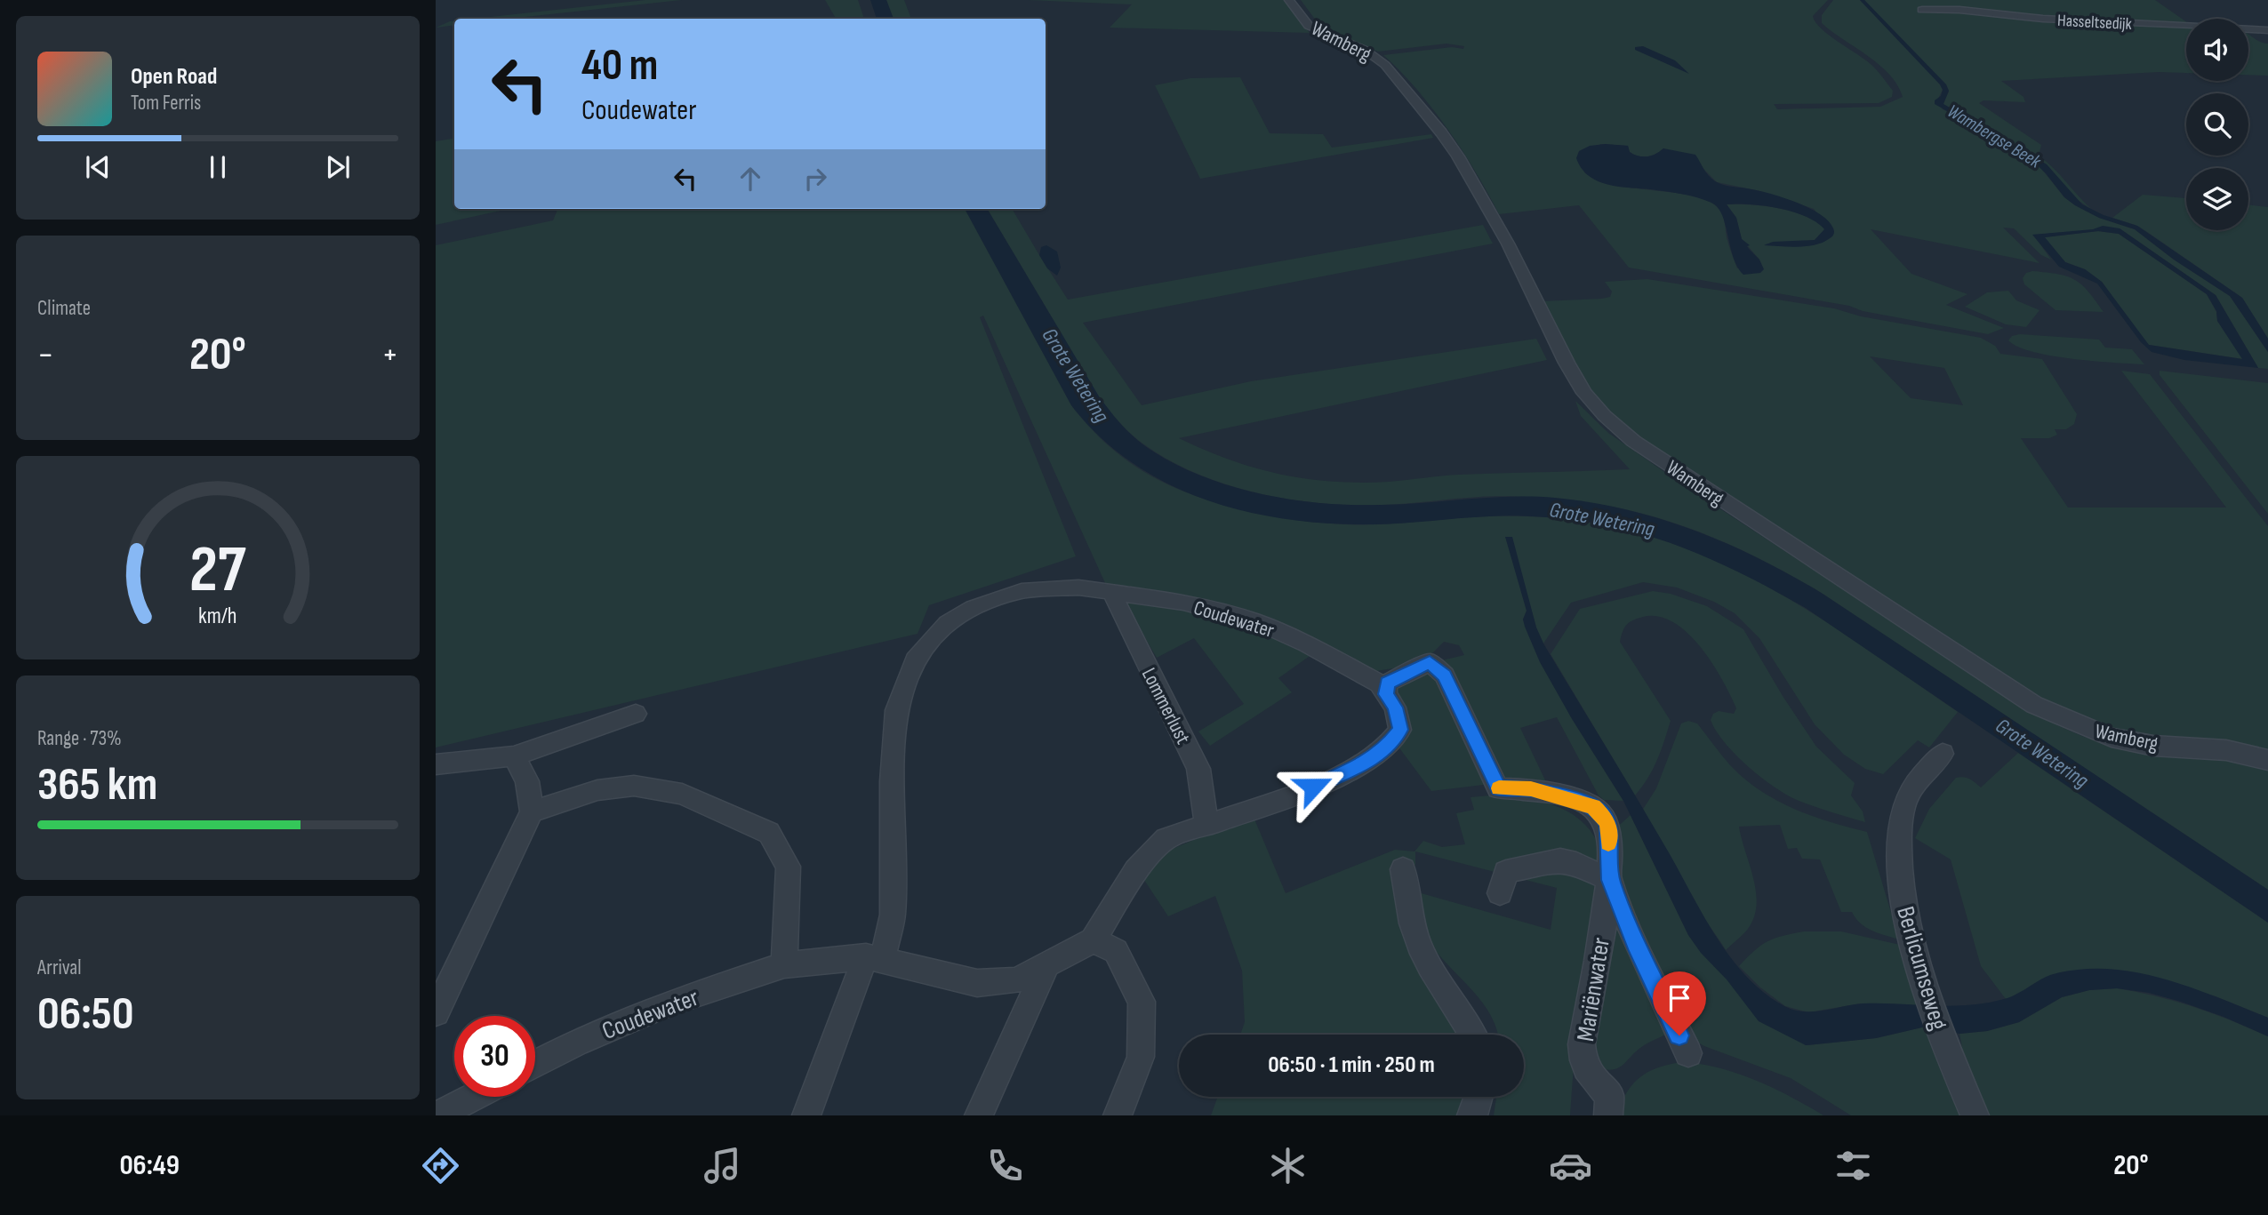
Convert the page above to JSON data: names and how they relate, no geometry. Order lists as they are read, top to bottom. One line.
{"streets":{"street":["Hasseltsedijk","Wamberg","Coudewater","Lommerlust","Berlicumseweg","Mariënwater"]},"crossings":[["Coudewater","Lommerlust"],["Coudewater","Mariënwater"]],"water":["Wambergse Beek","Grote Wetering"],"page":{"turn":["40 m","Coudewater"],"song":["Open Road","Tom Ferris"],"tile":["Climate",["Range · 73%","365 km"],["Arrival","06:50"]],"heat":["−","20°","+"],"limit":"30","trip":"06:50 · 1 min · 250 m","tabs":["06:49","20°"],"gauge":["27","km/h"]}}
